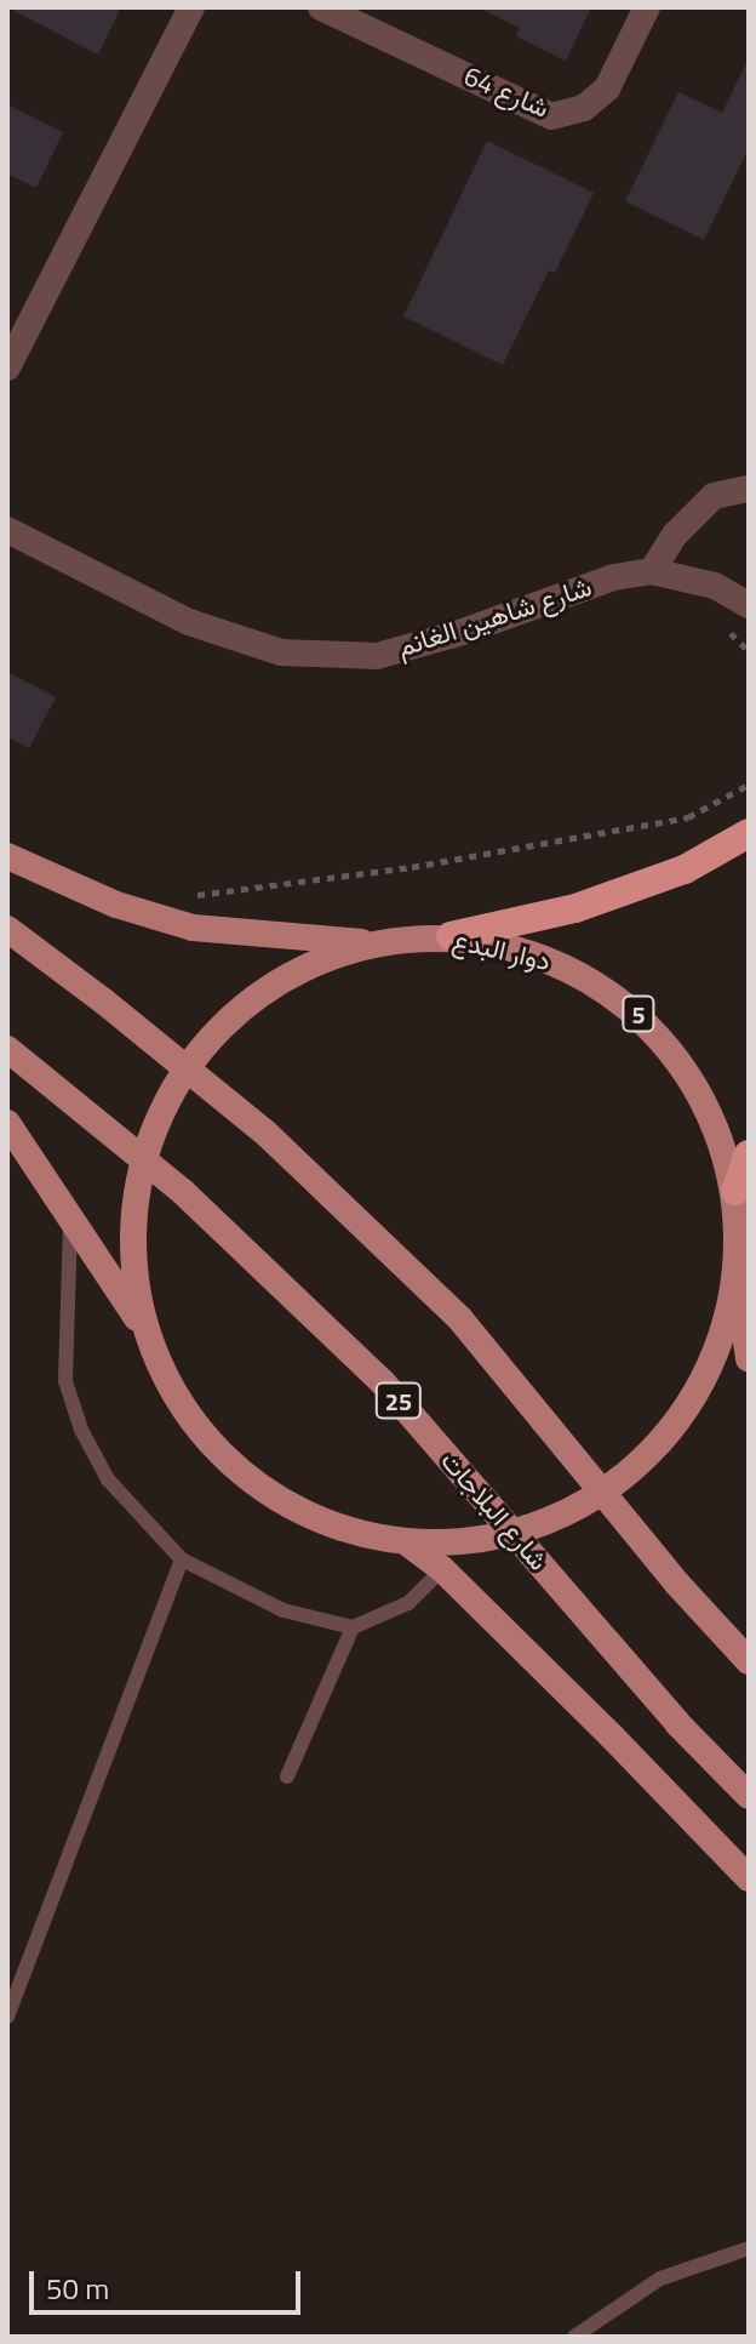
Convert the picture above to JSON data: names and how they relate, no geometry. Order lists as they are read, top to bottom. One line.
{"streets":{"highway":["5"],"main road":["دوار البدع","25","شارع البلاجات"],"street":["شارع 64","شارع شاهين الغانم"]},"crossings":[["دوار البدع","5"]],"scale_bar":"50 m"}
